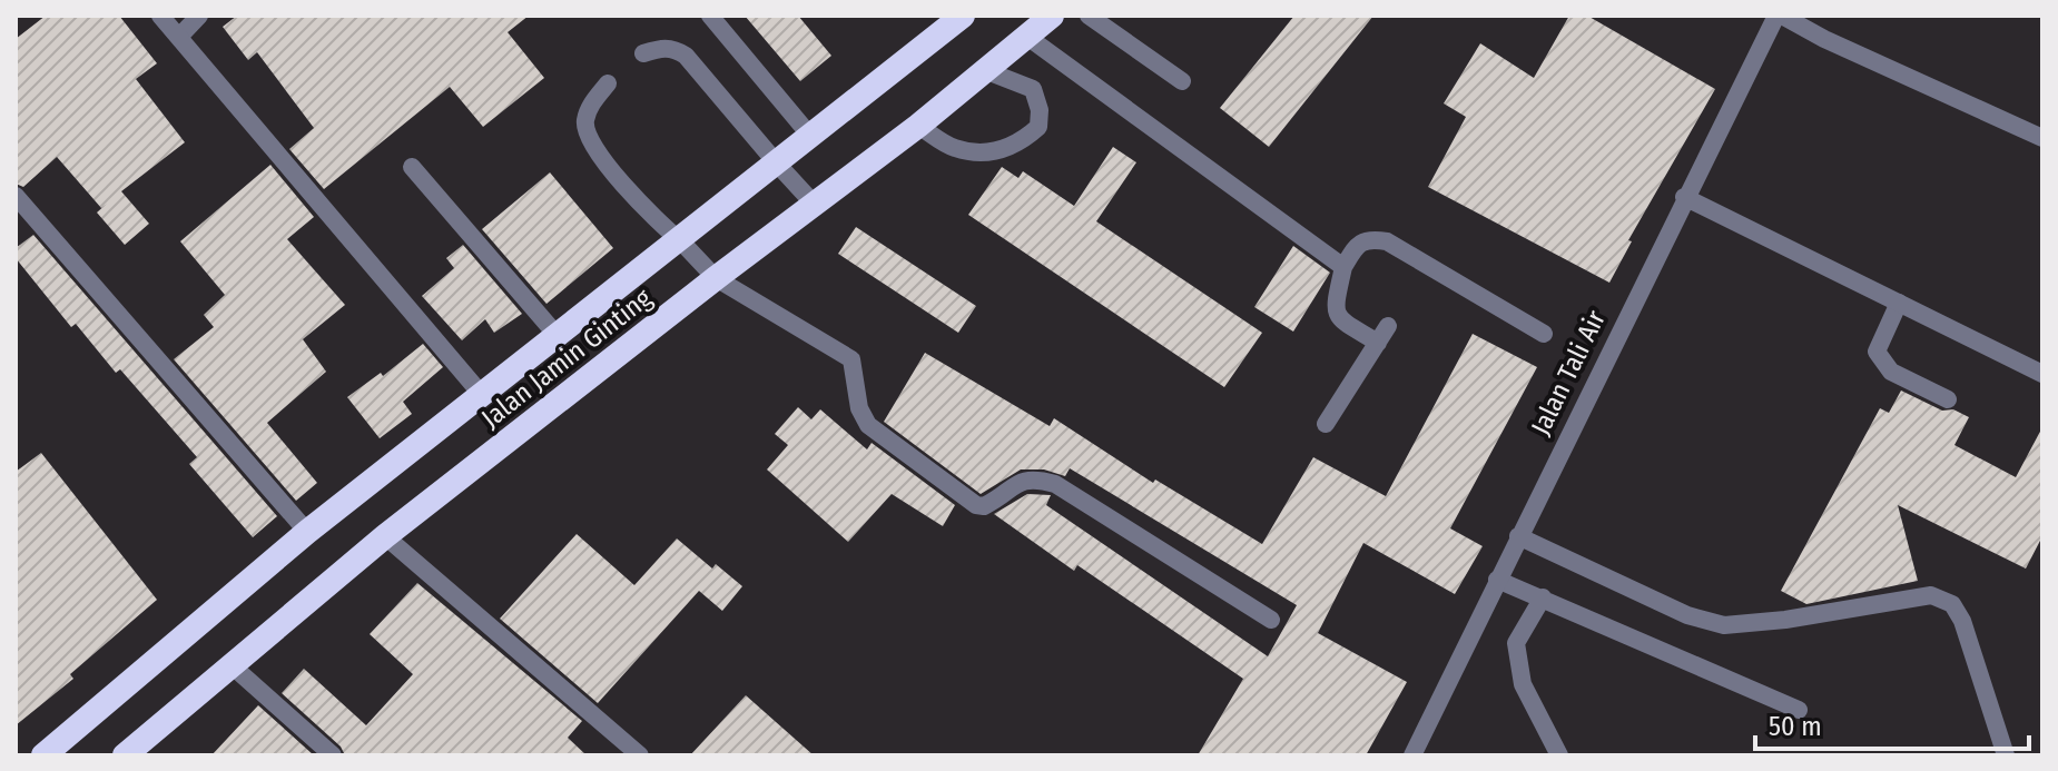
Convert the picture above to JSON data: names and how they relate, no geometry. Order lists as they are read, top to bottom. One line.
{"streets":{"highway":["Jalan Jamin Ginting"],"street":["Jalan Tali Air"]},"scale_bar":"50 m"}
